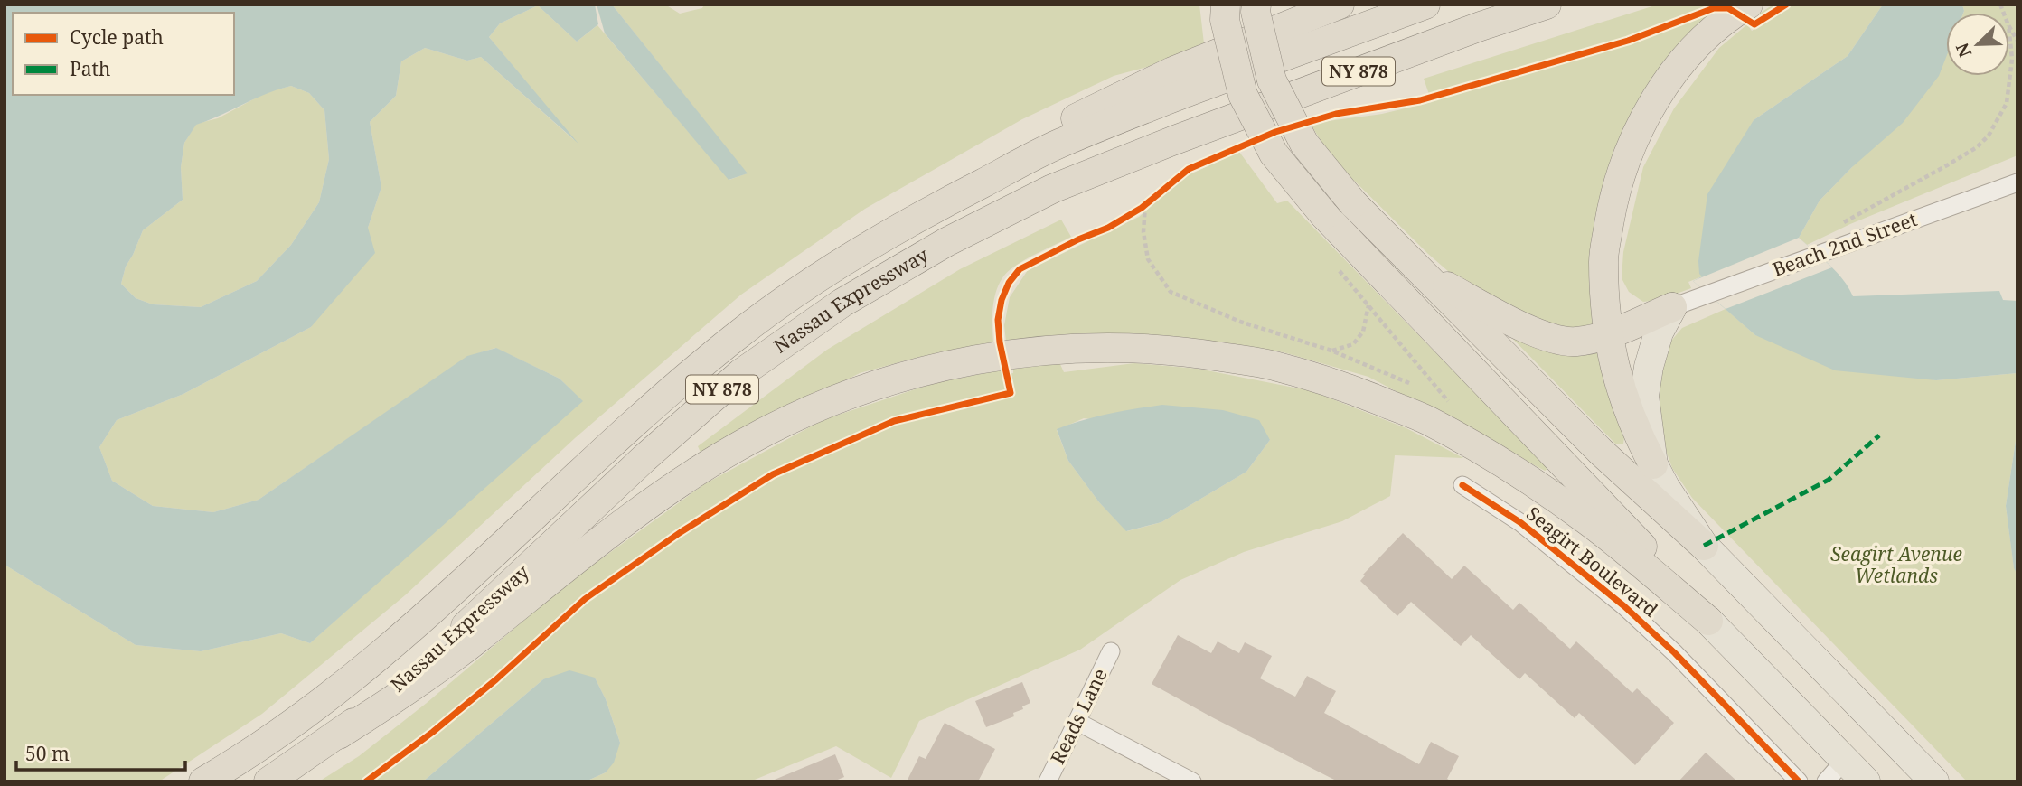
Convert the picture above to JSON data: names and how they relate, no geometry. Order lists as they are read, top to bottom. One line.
{"streets":{"highway":["NY 878","Nassau Expressway"],"street":["Beach 2nd Street","Seagirt Boulevard","Reads Lane"]},"parks":["Seagirt Avenue Wetlands"],"legend":["Cycle path","Path"],"scale_bar":"50 m","north":"bottom left"}
